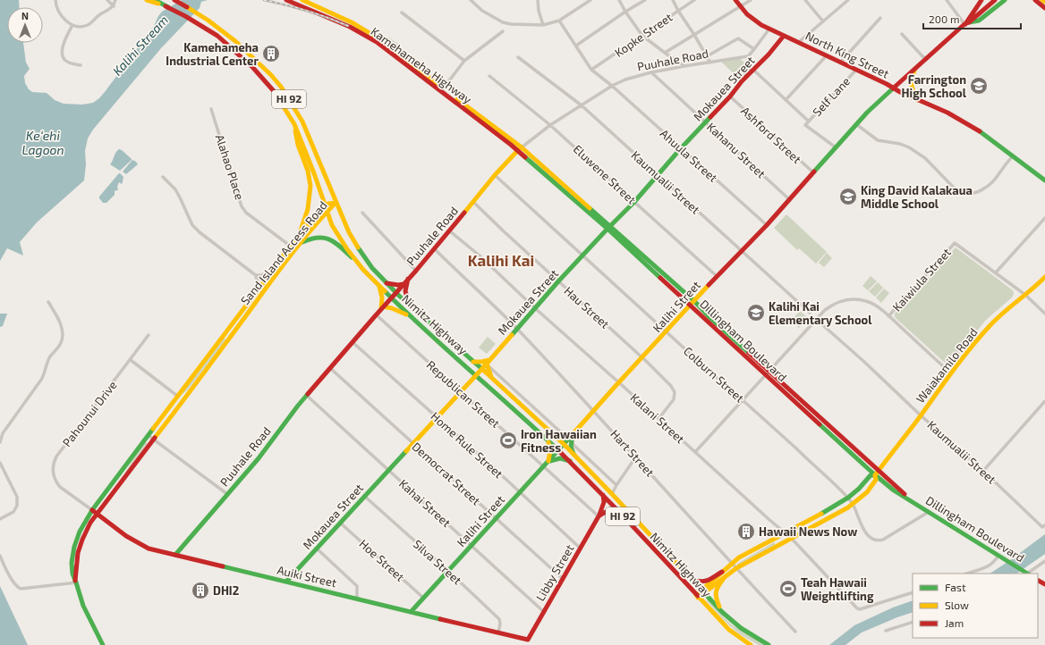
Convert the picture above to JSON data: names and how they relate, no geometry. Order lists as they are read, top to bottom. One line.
{"streets":{"main road":["North King Street","Puuhale Road","Kamehameha Highway","Mokauea Street","HI 92","Sand Island Access Road","Kalihi Street","Nimitz Highway","Dillingham Boulevard","Waiakamilo Road","Libby Street","Auiki Street"],"street":["Kopke Street","Self Lane","Ashford Street","Kahanu Street","Ahuula Street","Alahao Place","Eluwene Street","Kaumualii Street","Kaiwiula Street","Hau Street","Colburn Street","Republican Street","Pahounui Drive","Kalani Street","Home Rule Street","Hart Street","Democrat Street","Kahai Street","Hoe Street","Silva Street"]},"crossings":[["Kopke Street","Ahuula Street"],["North King Street","Puuhale Road"],["North King Street","Mokauea Street"],["North King Street","Self Lane"],["North King Street","Kalihi Street"],["Puuhale Road","Kamehameha Highway"],["Puuhale Road","Kahanu Street"],["Puuhale Road","Ahuula Street"],["Puuhale Road","Eluwene Street"],["Puuhale Road","Kaumualii Street"],["Puuhale Road","Hau Street"],["Puuhale Road","Nimitz Highway"],["Puuhale Road","Dillingham Boulevard"],["Puuhale Road","Colburn Street"],["Puuhale Road","Republican Street"],["Puuhale Road","Kalani Street"],["Puuhale Road","Home Rule Street"],["Puuhale Road","Hart Street"],["Puuhale Road","Democrat Street"],["Puuhale Road","Kahai Street"],["Puuhale Road","Auiki Street"],["Kamehameha Highway","Dillingham Boulevard"],["Mokauea Street","Ashford Street"],["Mokauea Street","Kahanu Street"],["Mokauea Street","Ahuula Street"],["Mokauea Street","Eluwene Street"],["Mokauea Street","Kaumualii Street"],["Mokauea Street","Hau Street"],["Mokauea Street","Nimitz Highway"],["Mokauea Street","Dillingham Boulevard"],["Mokauea Street","Colburn Street"],["Mokauea Street","Republican Street"],["Mokauea Street","Kalani Street"],["Mokauea Street","Home Rule Street"],["Mokauea Street","Hart Street"],["Mokauea Street","Democrat Street"],["Mokauea Street","Kahai Street"],["Mokauea Street","Hoe Street"],["Mokauea Street","Silva Street"],["Mokauea Street","Auiki Street"],["Self Lane","Kalihi Street"],["Ashford Street","Kalihi Street"],["Kahanu Street","Kalihi Street"],["Ahuula Street","Kalihi Street"],["Alahao Place","Sand Island Access Road"],["Eluwene Street","Kalihi Street"],["Kaumualii Street","Kalihi Street"],["Kaumualii Street","Waiakamilo Road"],["Sand Island Access Road","Nimitz Highway"],["Sand Island Access Road","Pahounui Drive"],["Sand Island Access Road","Auiki Street"],["Kalihi Street","Hau Street"],["Kalihi Street","Nimitz Highway"],["Kalihi Street","Dillingham Boulevard"],["Kalihi Street","Colburn Street"],["Kalihi Street","Republican Street"],["Kalihi Street","Kalani Street"],["Kalihi Street","Home Rule Street"],["Kalihi Street","Hart Street"],["Kalihi Street","Democrat Street"],["Kalihi Street","Kahai Street"],["Kalihi Street","Hoe Street"],["Kalihi Street","Silva Street"],["Kalihi Street","Auiki Street"],["Hau Street","Kalani Street"],["Nimitz Highway","Waiakamilo Road"],["Nimitz Highway","Libby Street"],["Dillingham Boulevard","Waiakamilo Road"],["Dillingham Boulevard","Colburn Street"],["Waiakamilo Road","Colburn Street"],["Waiakamilo Road","Kalani Street"],["Waiakamilo Road","Hart Street"],["Republican Street","Libby Street"],["Pahounui Drive","Auiki Street"],["Home Rule Street","Libby Street"],["Democrat Street","Libby Street"],["Kahai Street","Libby Street"],["Silva Street","Auiki Street"],["Libby Street","Auiki Street"]],"districts":["Kalihi Kai"],"water":["Kalihi Stream","Keʻehi Lagoon"],"places":{"building":["Kamehameha Industrial Center","Hawaii News Now","DHI2"],"school or university":["Farrington High School","King David Kalakaua Middle School","Kalihi Kai Elementary School"],"sports":["Iron Hawaiian Fitness","Teah Hawaii Weightlifting"]},"legend":["Fast","Slow","Jam"],"scale_bar":"200 m","north":"top"}
